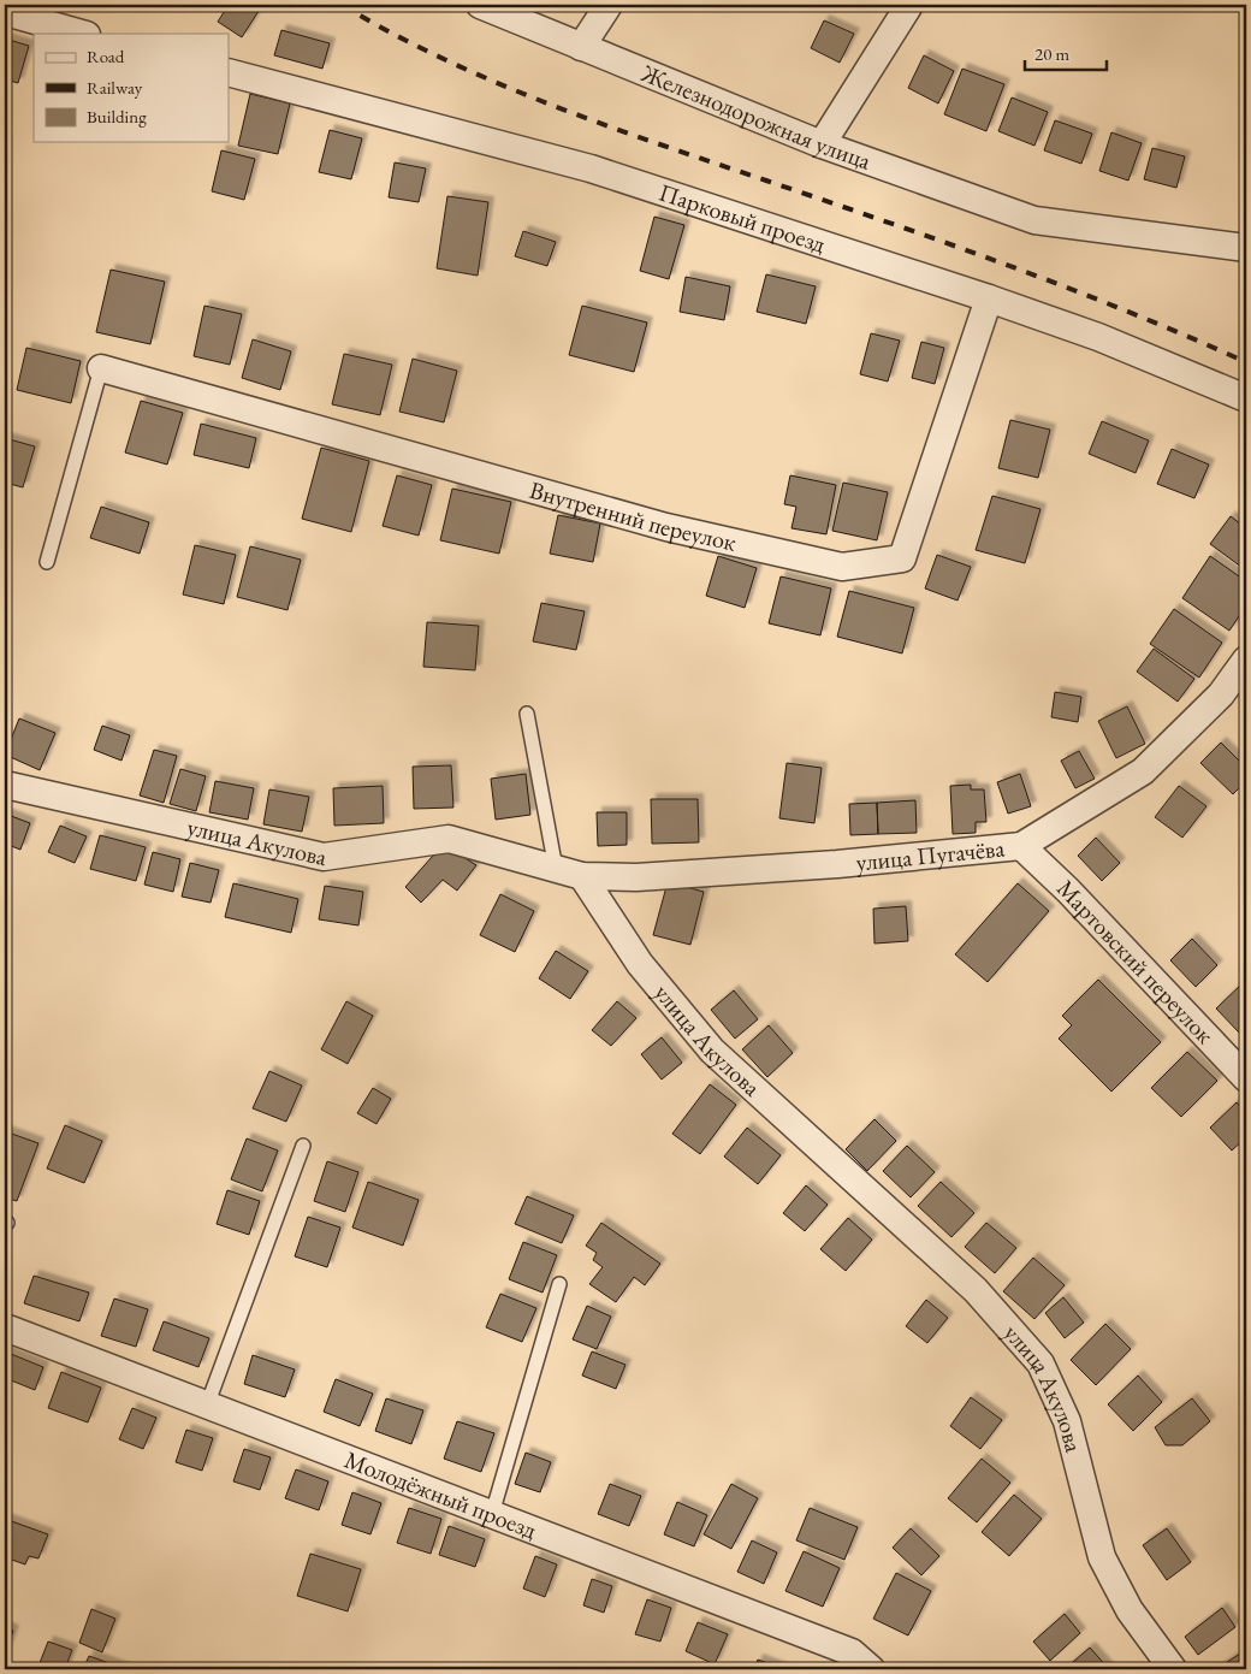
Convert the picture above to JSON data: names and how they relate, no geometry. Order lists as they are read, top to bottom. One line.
{"streets":{"street":["Железнодорожная улица","Парковый проезд","Внутренний переулок","улица Акулова","улица Пугачёва","Мартовский переулок","Молодёжный проезд"]},"crossings":[["Парковый проезд","Внутренний переулок"],["улица Акулова","улица Пугачёва"],["улица Пугачёва","Мартовский переулок"]],"legend":["Road","Railway","Building"],"scale_bar":"20 m"}
